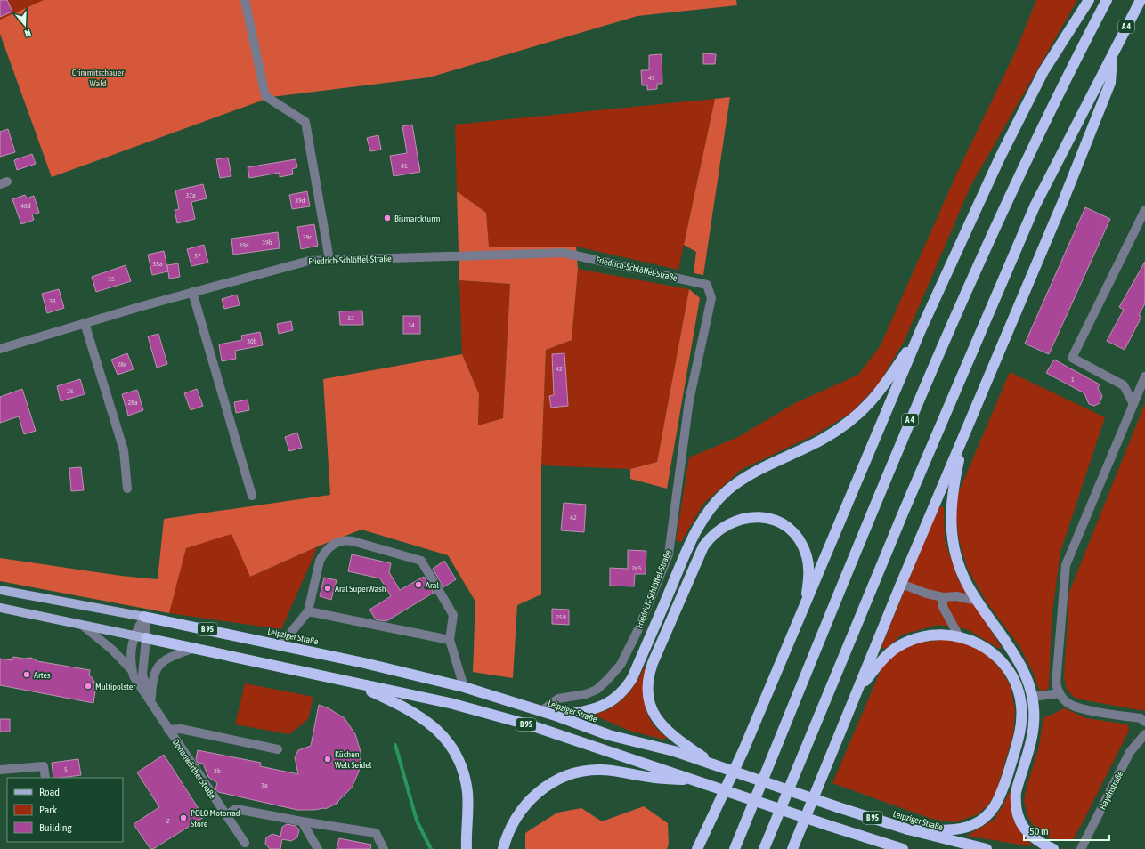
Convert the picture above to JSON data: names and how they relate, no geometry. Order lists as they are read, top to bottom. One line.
{"streets":{"highway":["A 4","B 95","Leipziger Straße"],"street":["Friedrich-Schlöffel-Straße","Donauwörther Straße","Haydnstraße"]},"crossings":[["Friedrich-Schlöffel-Straße","Leipziger Straße"],["B 95","Donauwörther Straße"]],"parks":["Crimmitschauer Wald"],"places":["Bismarckturm","Aral","Aral SuperWash","Artes","Multipolster","Küchen Welt Seidel","POLO Motorrad Store"],"house_numbers":["43","41","37a","39d","48d","39c","39b","39a","37","35a","35","33","32","34","30b","28e","42","1","26","28a","62","265","259","5","3b","3a","2"],"legend":["Road","Park","Building"],"scale_bar":"50 m","north":"bottom"}
